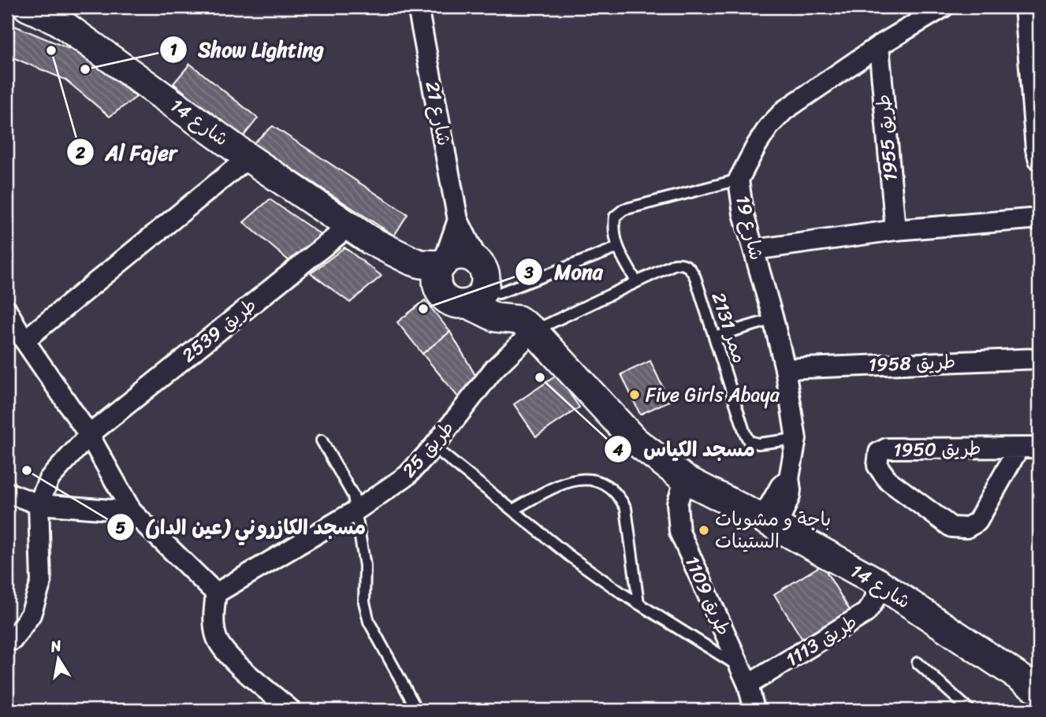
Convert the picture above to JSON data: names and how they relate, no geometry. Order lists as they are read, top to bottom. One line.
{"streets":{"street":["شارع 21","شارع 14","طريق 1955","شارع 19","طريق 2539","طريق 1958","طريق 25","طريق 1950","طريق 1109","طريق 1113"],"lane":["ممر 2131"]},"crossings":[["شارع 21","شارع 14"],["شارع 14","شارع 19"],["شارع 14","ممر 2131"],["شارع 14","طريق 2539"],["شارع 14","طريق 25"],["شارع 14","طريق 1109"],["شارع 14","طريق 1113"],["طريق 1955","شارع 19"],["شارع 19","ممر 2131"],["شارع 19","طريق 1958"],["ممر 2131","طريق 25"],["طريق 1109","طريق 1113"]],"places":["Al Fajer","Show Lighting","Mona","مسجد الكياس","Five Girls Abaya","مسجد الكازروني (عين الدار)","باجة و مشويات الستينات"],"north":"top"}
